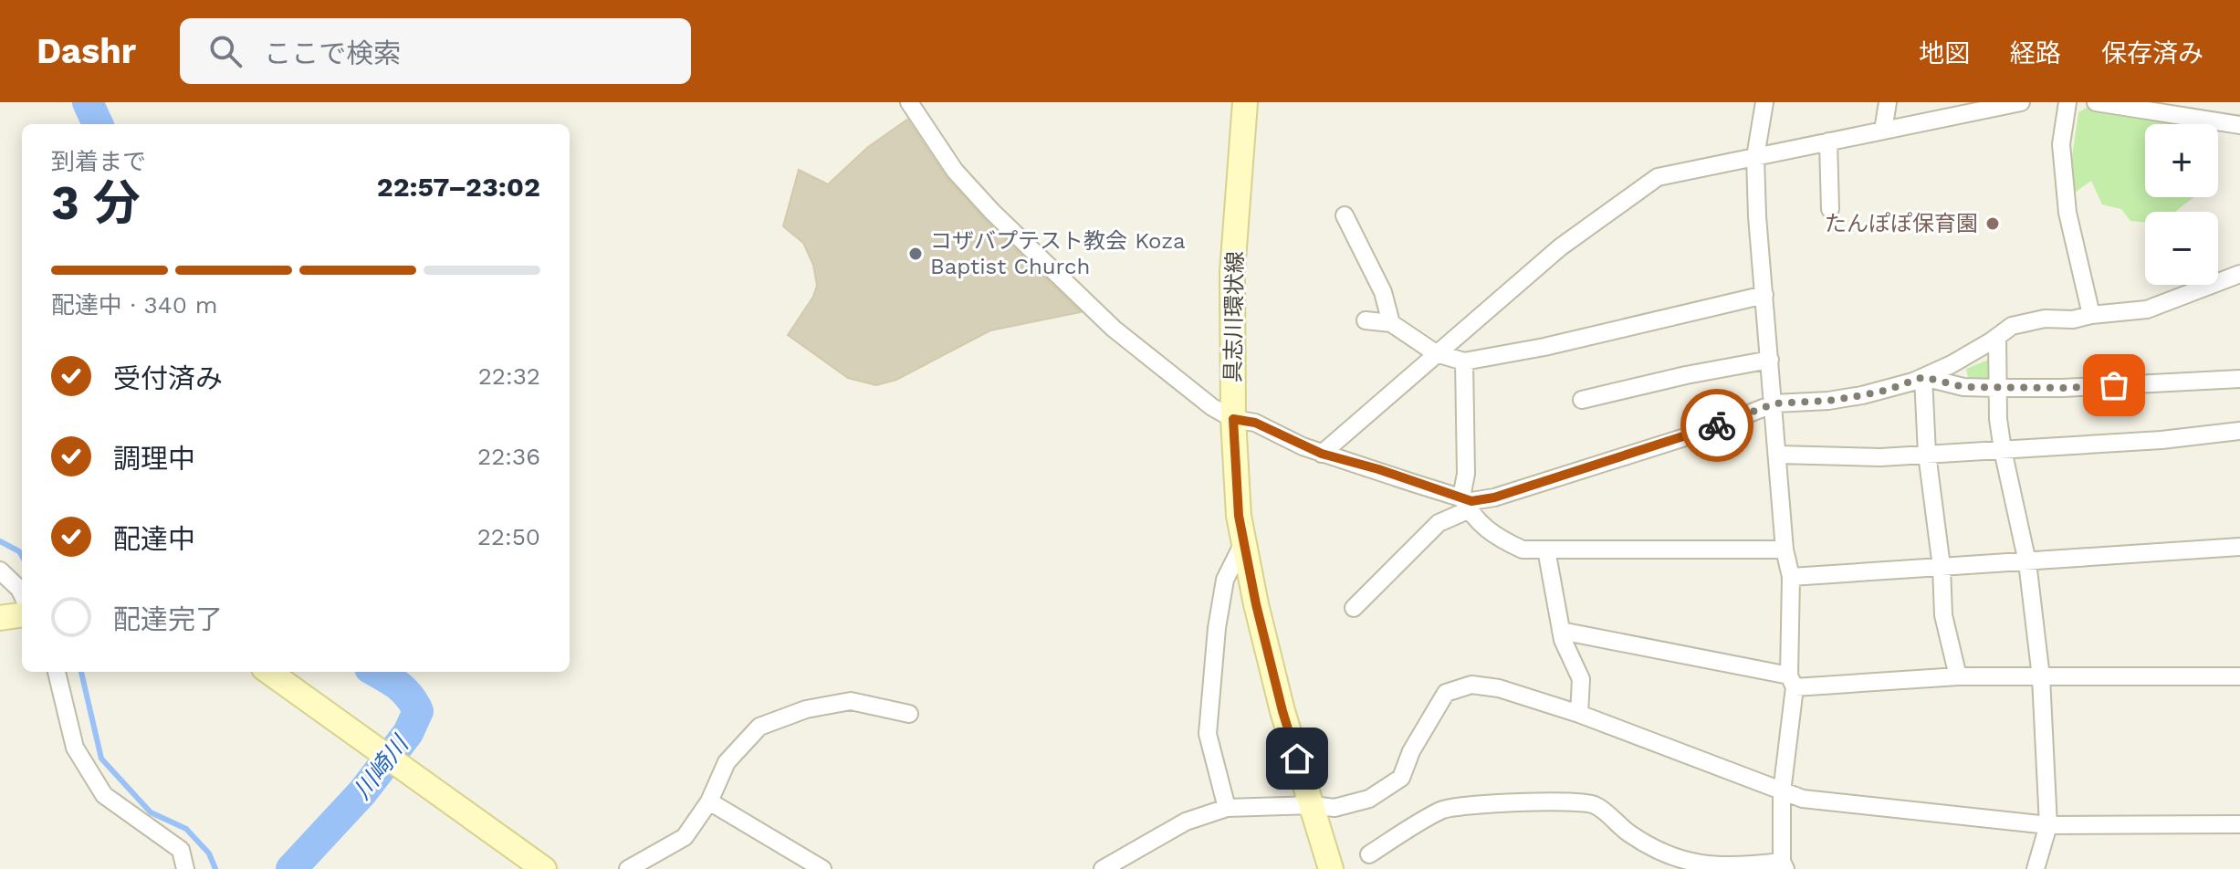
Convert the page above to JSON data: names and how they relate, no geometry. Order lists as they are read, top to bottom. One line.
{"streets":{"main road":["具志川環状線"]},"water":["川崎川"],"places":["たんぽぽ保育園","コザバプテスト教会 Koza Baptist Church"],"page":{"header":"Dashr","search":"ここで検索","nav":["地図","経路","保存済み"],"map_buttons":["+","−"],"heading":["3 分","到着まで","22:57–23:02"],"bar":"配達中 · 340 m","list":[["受付済み","22:32"],["調理中","22:36"],["配達中","22:50"],"配達完了"]}}
